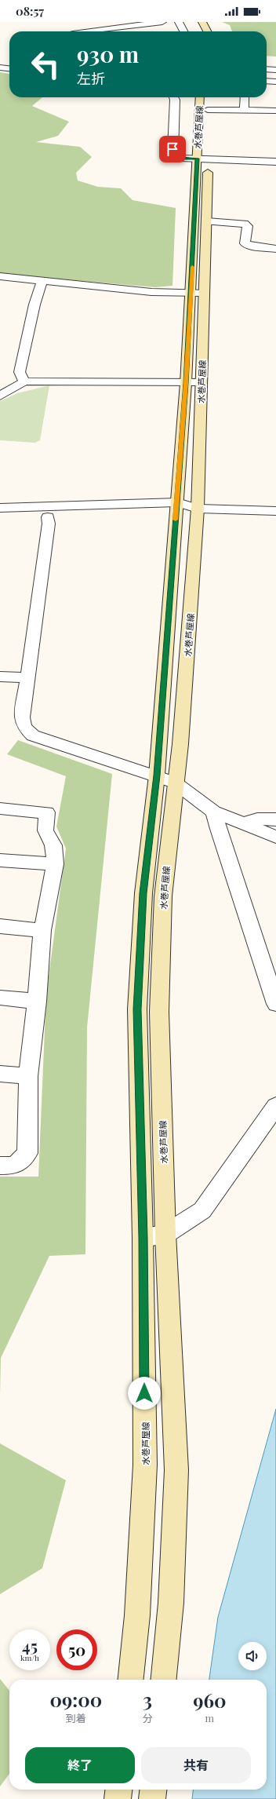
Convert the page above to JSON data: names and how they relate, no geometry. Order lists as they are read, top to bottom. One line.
{"streets":{"main road":["水巻芦屋線"]},"page":{"status":"08:57","turn":["930 m","左折"],"speed":"45 km/h","limit":"50","eta":["09:00","到着","3","分","960","m"],"buttons":["終了","共有"]}}
